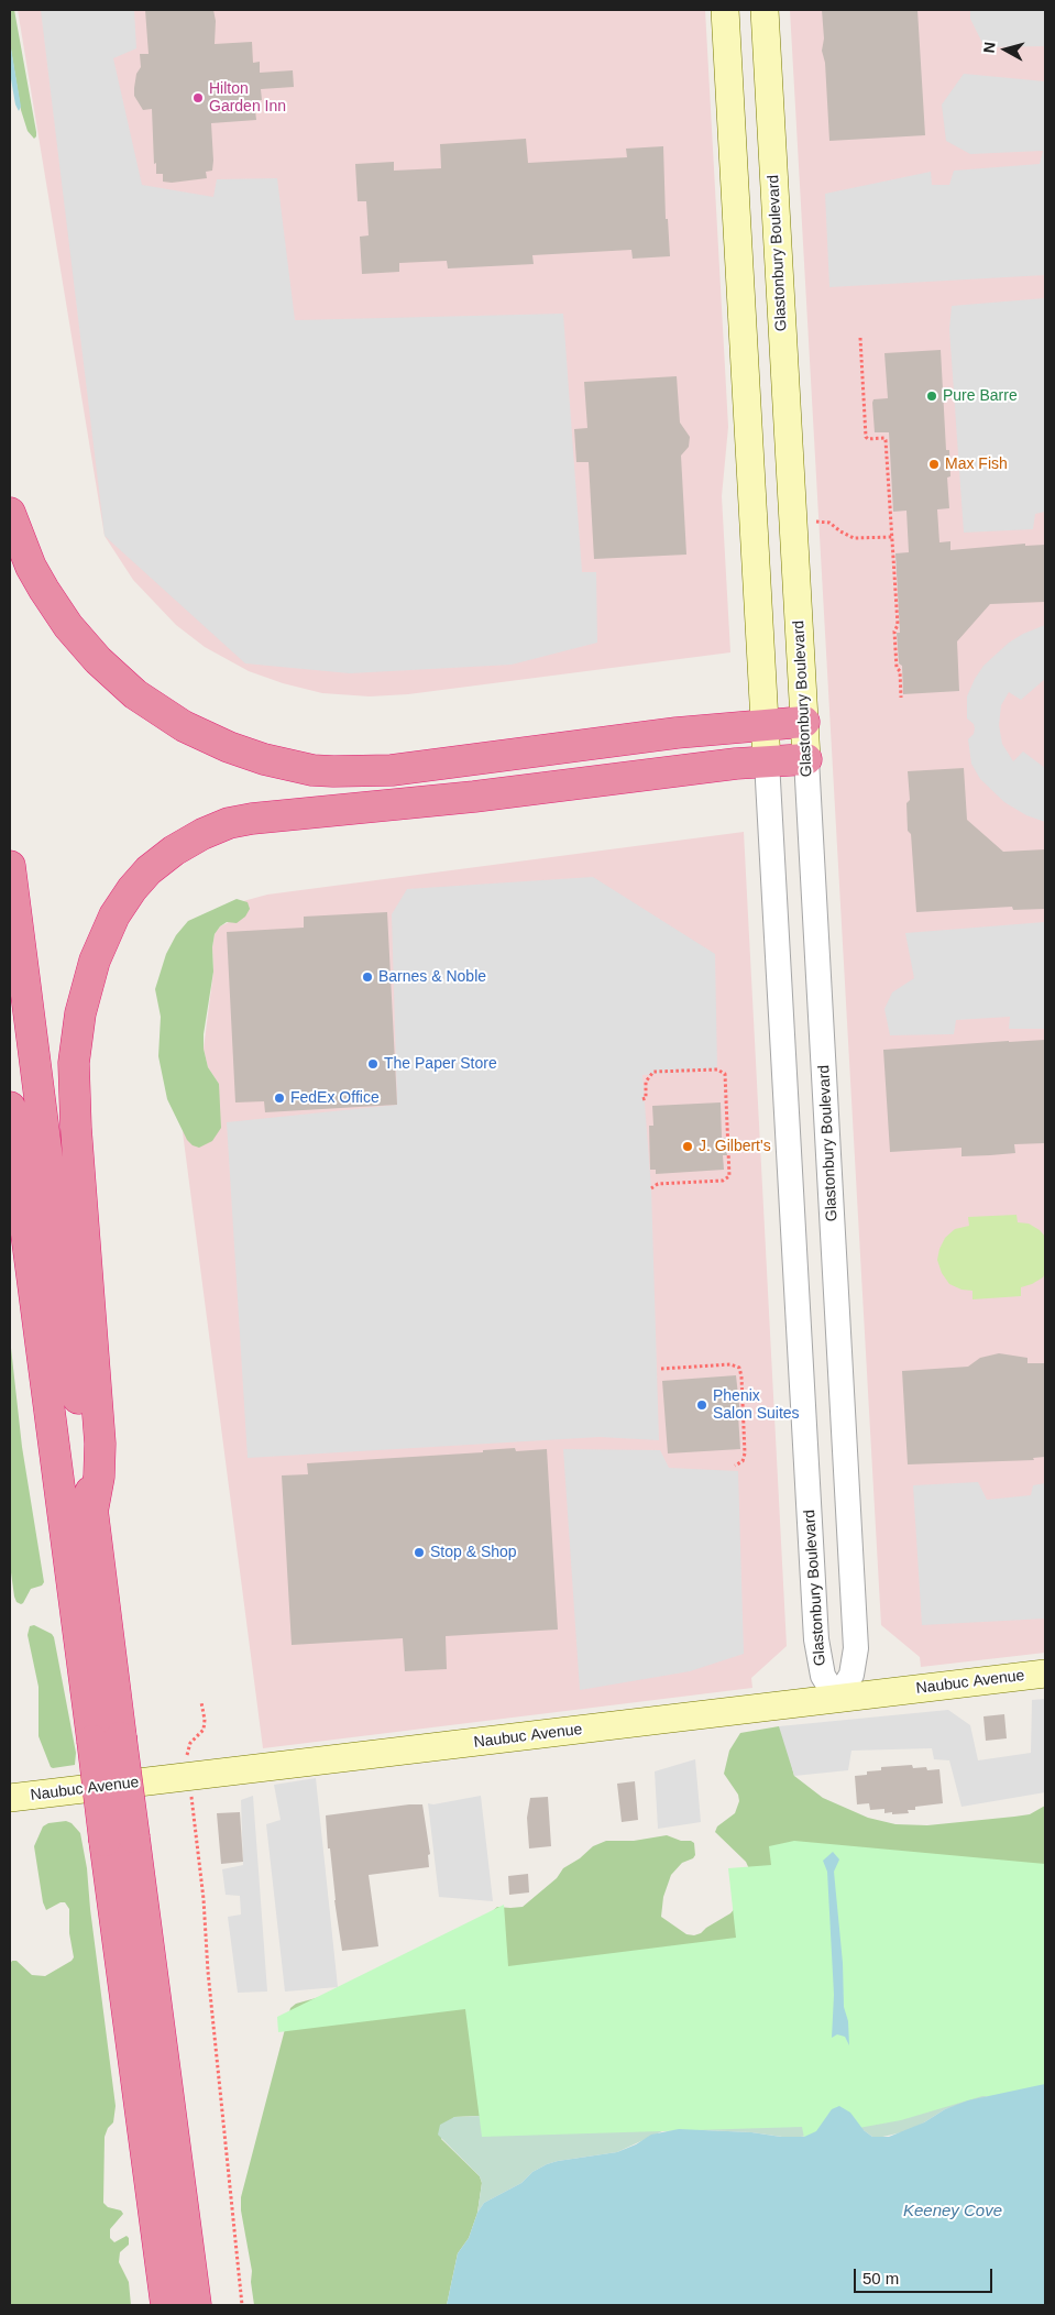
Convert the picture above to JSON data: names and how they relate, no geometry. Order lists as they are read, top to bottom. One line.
{"streets":{"main road":["Glastonbury Boulevard","Naubuc Avenue"]},"crossings":[["Glastonbury Boulevard","Naubuc Avenue"]],"water":["Keeney Cove"],"places":["Hilton Garden Inn","Pure Barre","Max Fish","Barnes & Noble","The Paper Store","FedEx Office","J. Gilbert's","Phenix Salon Suites","Stop & Shop"],"scale_bar":"50 m","north":"left"}
